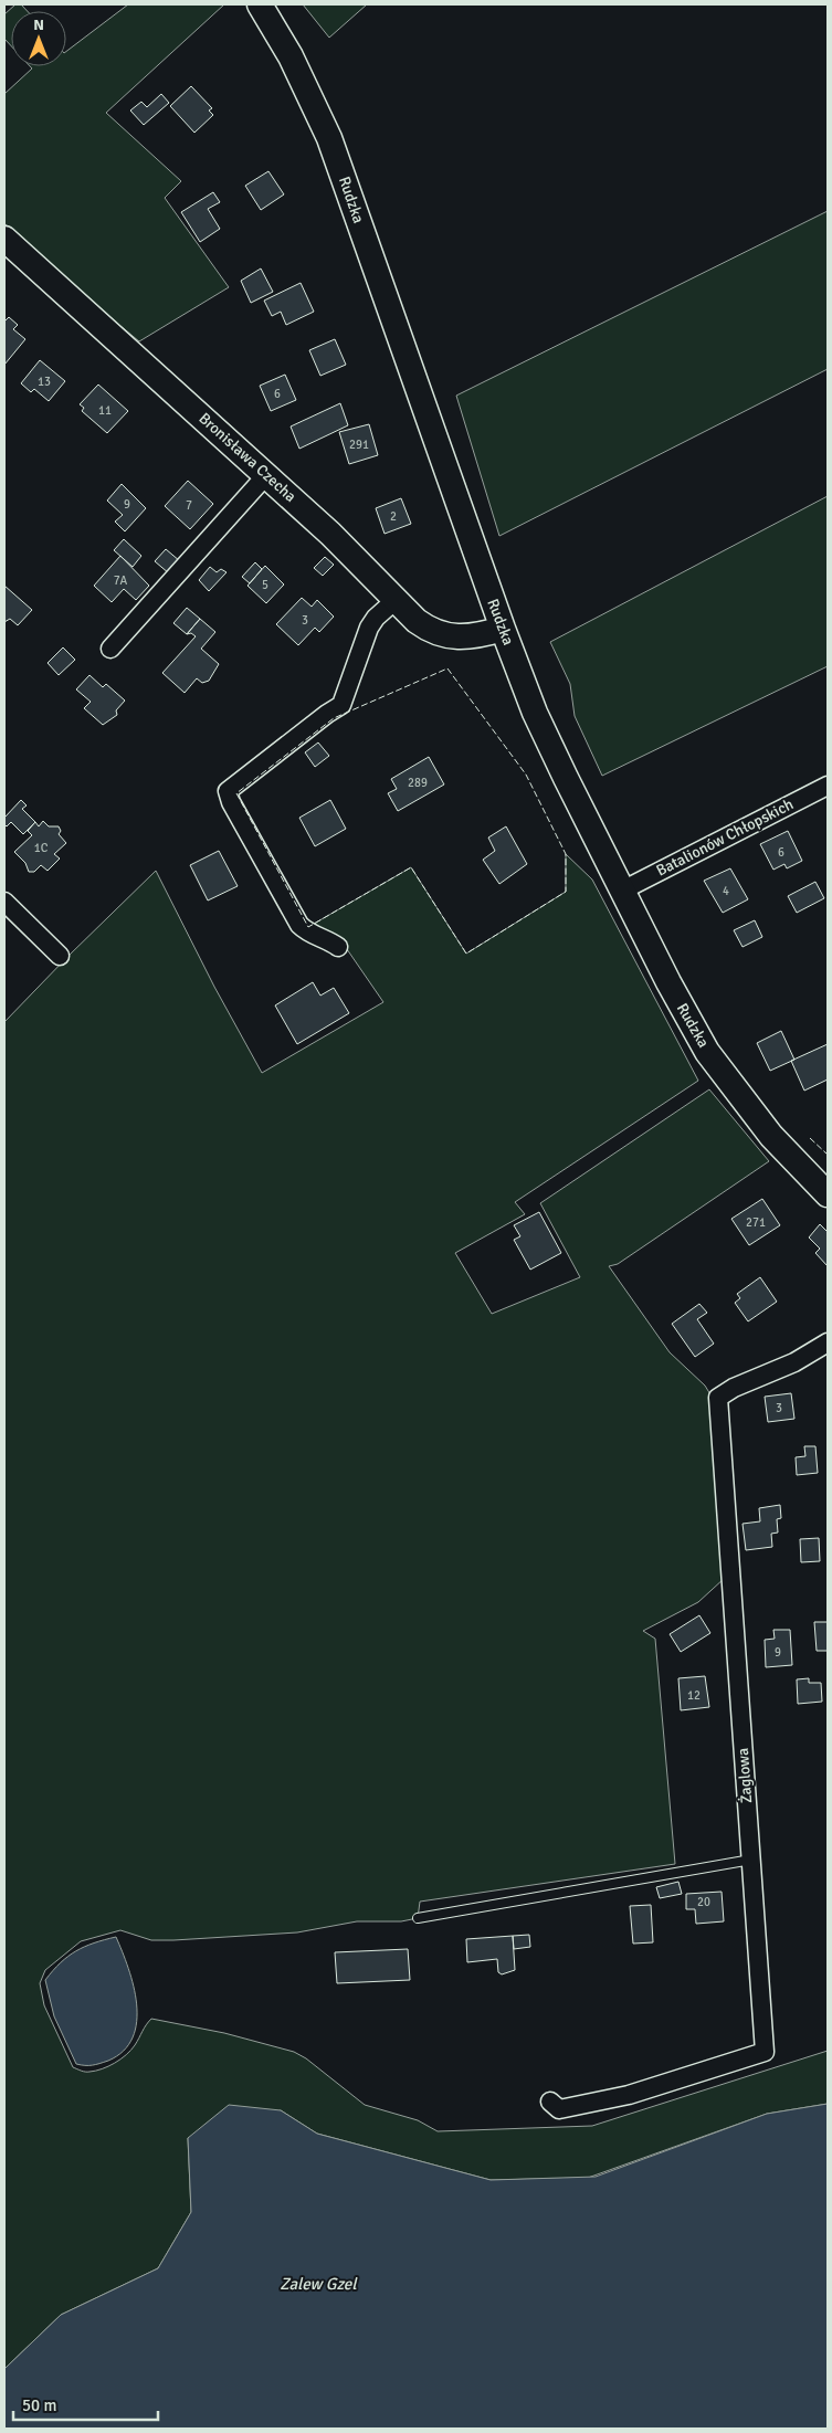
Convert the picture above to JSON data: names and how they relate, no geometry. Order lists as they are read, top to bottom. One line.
{"streets":{"main road":["Rudzka","Bronisława Czecha"],"street":["Batalionów Chłopskich","Żaglowa"]},"crossings":[["Rudzka","Bronisława Czecha"],["Rudzka","Batalionów Chłopskich"]],"water":["Zalew Gzel"],"house_numbers":["13","6","11","291","9","7","2","7A","5","3","289","1C","6","4","271","3","9","12","20"],"scale_bar":"50 m","north":"top"}
